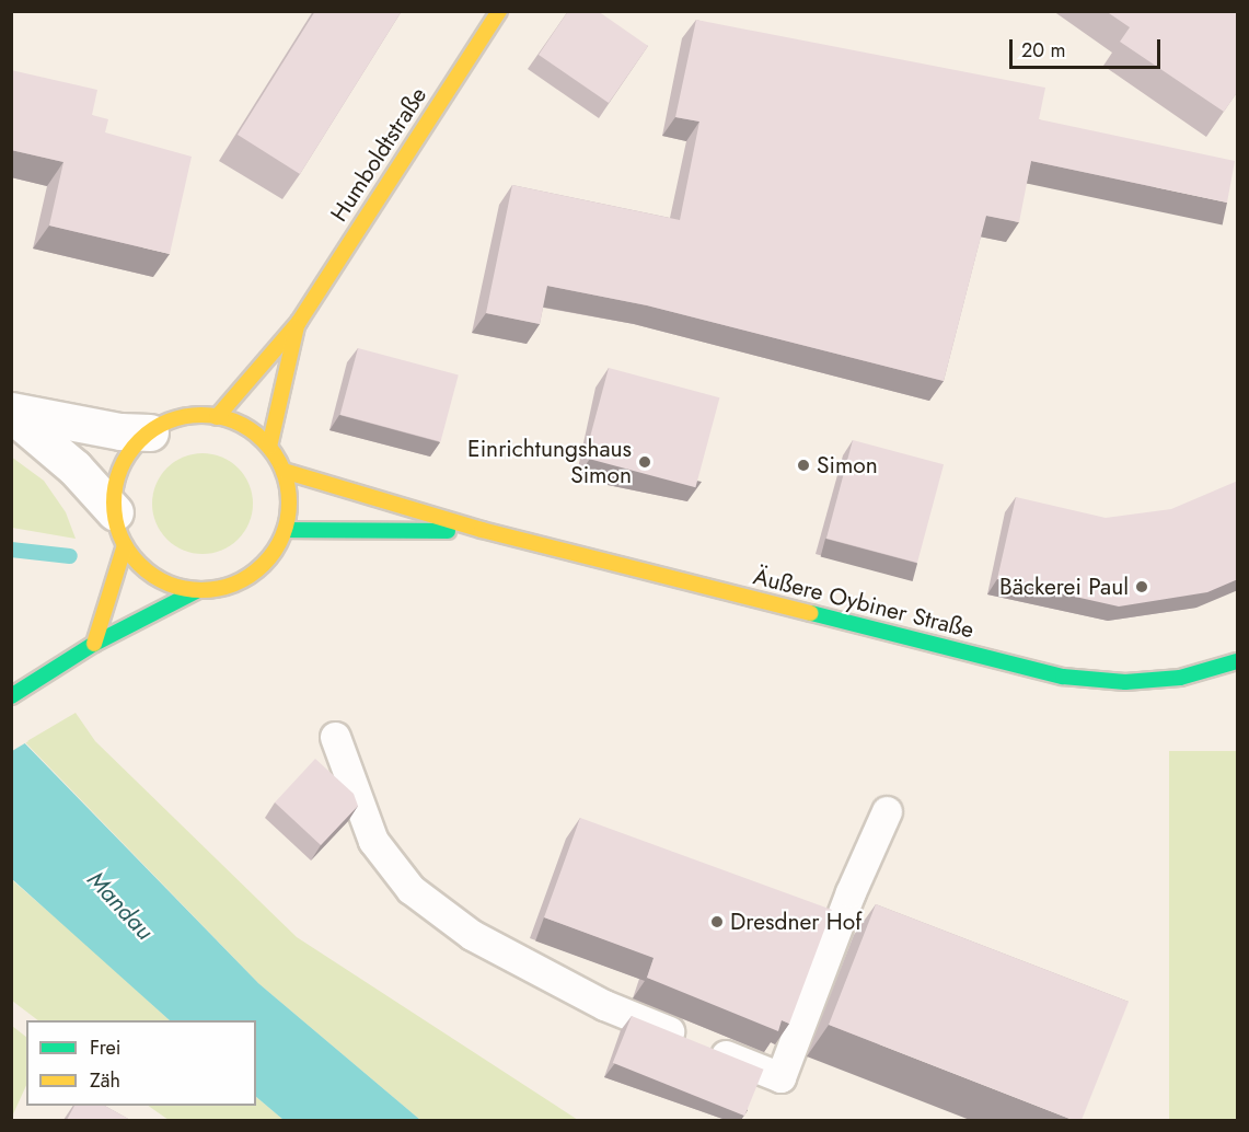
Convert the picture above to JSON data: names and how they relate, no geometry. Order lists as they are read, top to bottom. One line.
{"streets":{"main road":["Humboldtstraße","Äußere Oybiner Straße"]},"crossings":[["Humboldtstraße","Äußere Oybiner Straße"]],"water":["Mandau"],"places":["Einrichtungshaus Simon","Simon","Bäckerei Paul","Dresdner Hof"],"legend":["Frei","Zäh"],"scale_bar":"20 m"}
